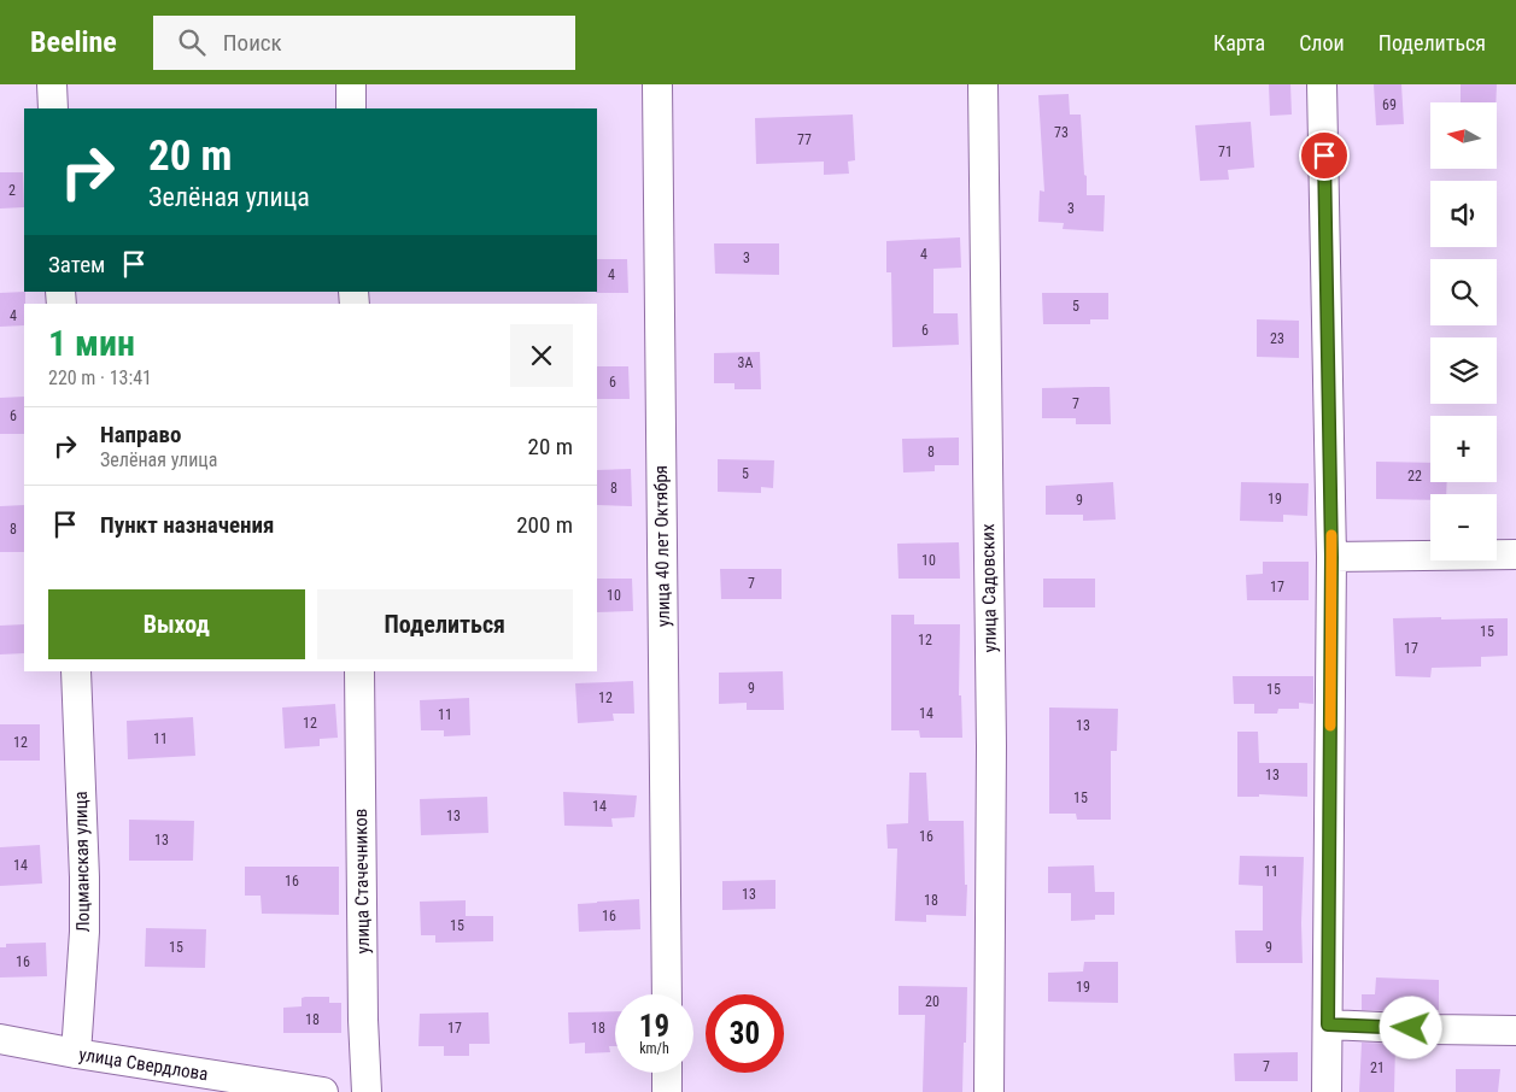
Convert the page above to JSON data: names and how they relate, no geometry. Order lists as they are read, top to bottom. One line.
{"streets":{"street":["улица 40 лет Октября","улица Садовских","Лоцманская улица","улица Стачечников","улица Свердлова"]},"crossings":[["Лоцманская улица","улица Свердлова"]],"house_numbers":["69","73","77","71","2","3","4","3","4","5","4","6","23","3А","6","7","6","8","5","22","8","19","9","8","10","7","17","10","15","12","17","9","15","12","14","11","12","13","11","12","13","15","14","13","16","13","14","11","16","13","18","16","15","15","9","16","19","20","18","17","18","7","21"],"north":"left","page":{"header":"Beeline","search":"Поиск","nav":["Карта","Слои","Поделиться"],"map_buttons":["+","−"],"turn":["20 m","Зелёная улица"],"then":"Затем","heading":["1 мин","220 m · 13:41"],"list":[{"name":"Направо","note":"Зелёная улица","value":"20 m"},{"name":"Пункт назначения","value":"200 m"}],"buttons":["Выход","Поделиться"],"speed":"19 km/h","limit":"30"}}
